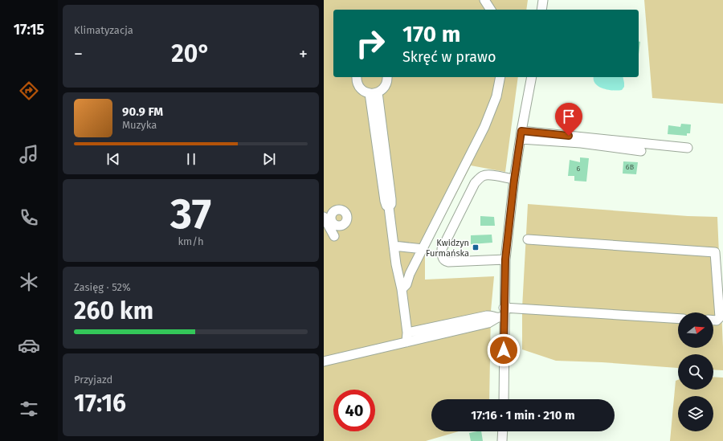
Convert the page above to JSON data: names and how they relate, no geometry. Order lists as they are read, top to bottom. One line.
{"places":{"transit":["Kwidzyn Furmańska"]},"house_numbers":["6B","6"],"north":"right","page":{"tabs":"17:15","tile":["Klimatyzacja",["37","km/h"],["Zasięg · 52%","260 km"],["Przyjazd","17:16"]],"turn":["170 m","Skręć w prawo"],"heat":["−","20°","+"],"song":["90.9 FM","Muzyka"],"limit":"40","trip":"17:16 · 1 min · 210 m"}}
